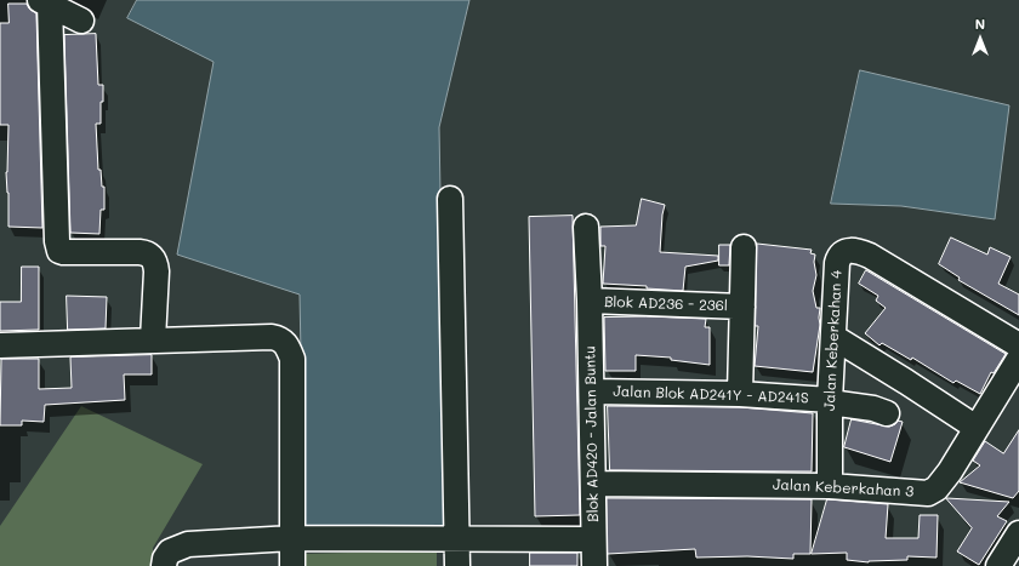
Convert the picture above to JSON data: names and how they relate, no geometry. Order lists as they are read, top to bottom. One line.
{"streets":{"street":["Blok AD236 - 236l","Jalan Keberkahan 4","Jalan Blok AD241Y - AD241S","Blok AD420 - Jalan Buntu","Jalan Keberkahan 3"]},"crossings":[["Blok AD236 - 236l","Blok AD420 - Jalan Buntu"],["Jalan Keberkahan 4","Jalan Blok AD241Y - AD241S"],["Jalan Keberkahan 4","Jalan Keberkahan 3"],["Jalan Blok AD241Y - AD241S","Blok AD420 - Jalan Buntu"],["Blok AD420 - Jalan Buntu","Jalan Keberkahan 3"]],"north":"top"}
